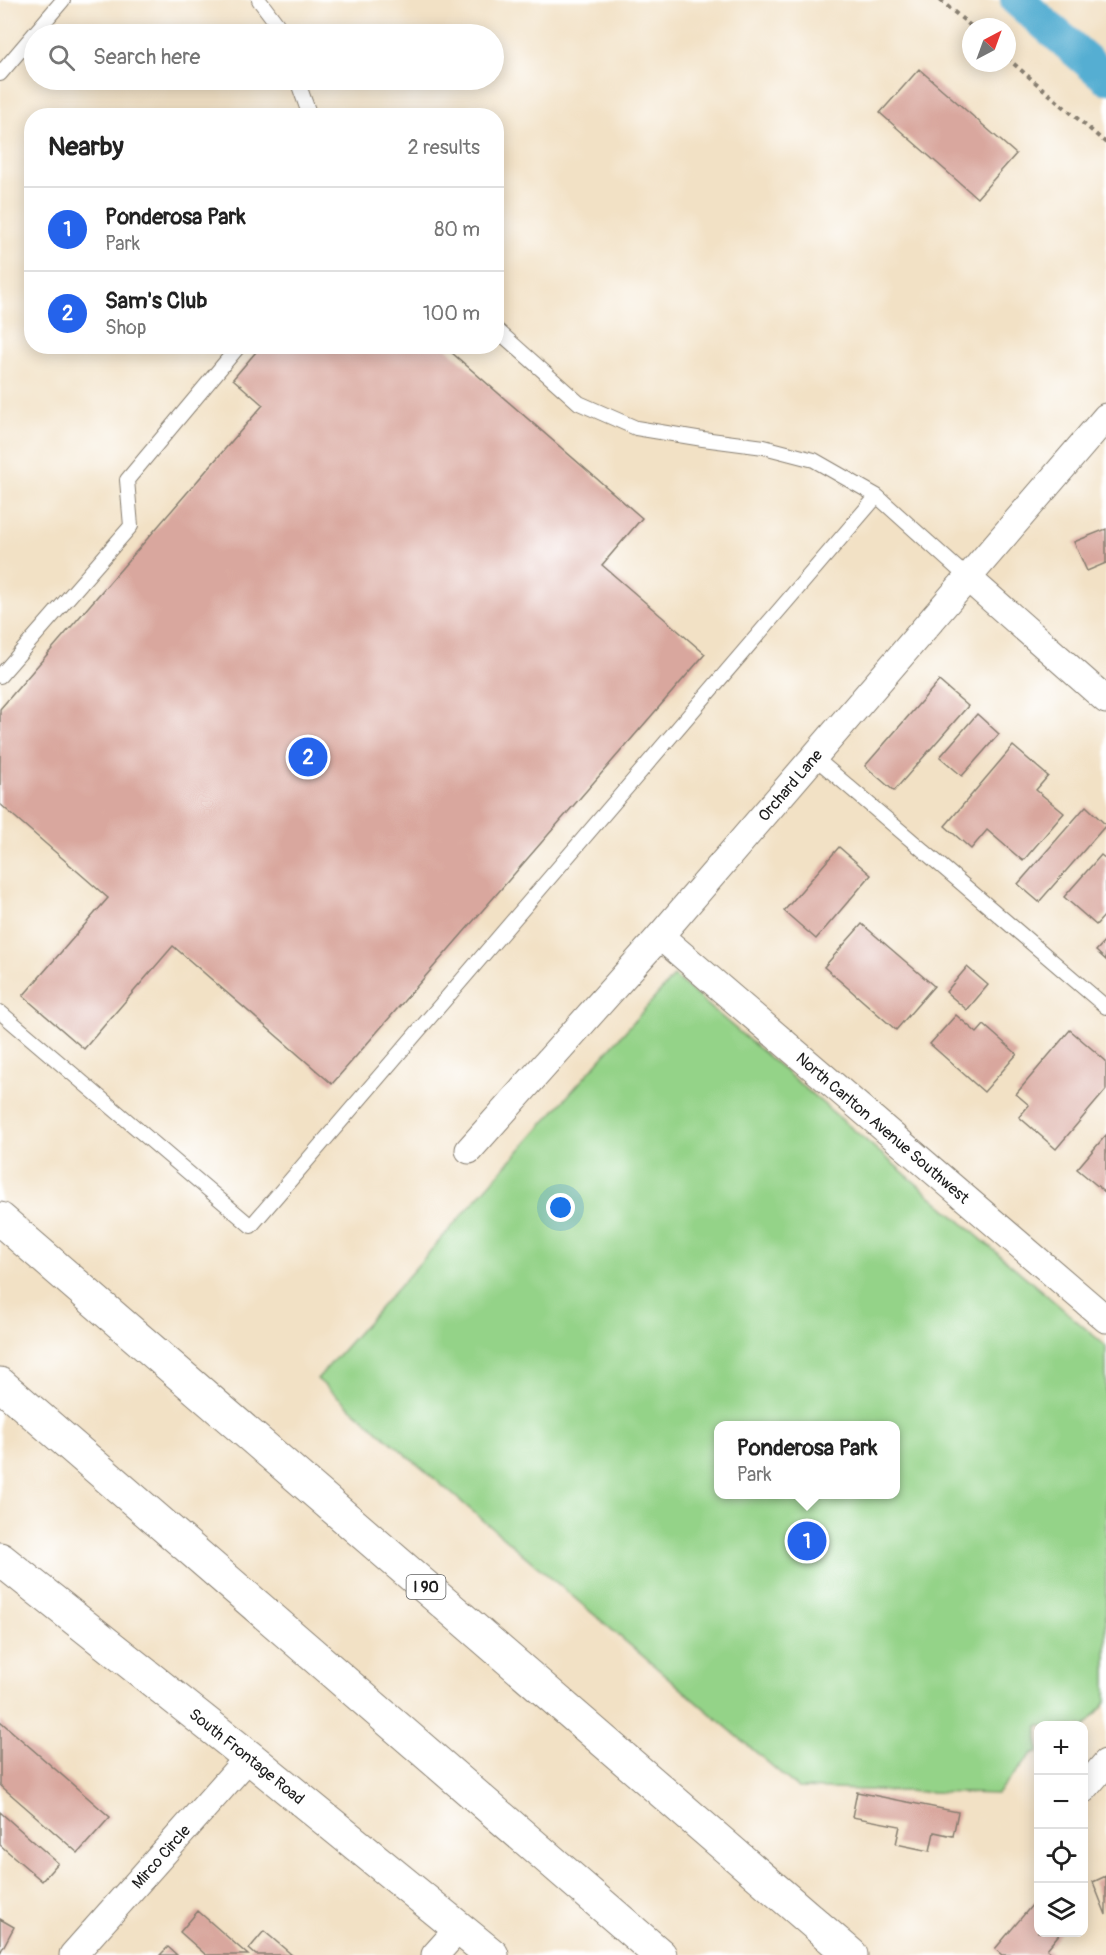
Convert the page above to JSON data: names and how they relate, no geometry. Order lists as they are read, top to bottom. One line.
{"streets":{"main road":["I 90","South Frontage Road"],"street":["Orchard Lane","North Carlton Avenue Southwest","Mirco Circle"]},"crossings":[["Orchard Lane","North Carlton Avenue Southwest"],["South Frontage Road","Mirco Circle"]],"north":"top right","page":{"search":"Search here","heading":["Nearby","2 results"],"list":[{"mark":"1","name":"Ponderosa Park","note":"Park","value":"80 m"},{"mark":"2","name":"Sam's Club","note":"Shop","value":"100 m"}],"pins":["2","1"],"popup":["Ponderosa Park","Park"],"map_buttons":["+","−"]}}
